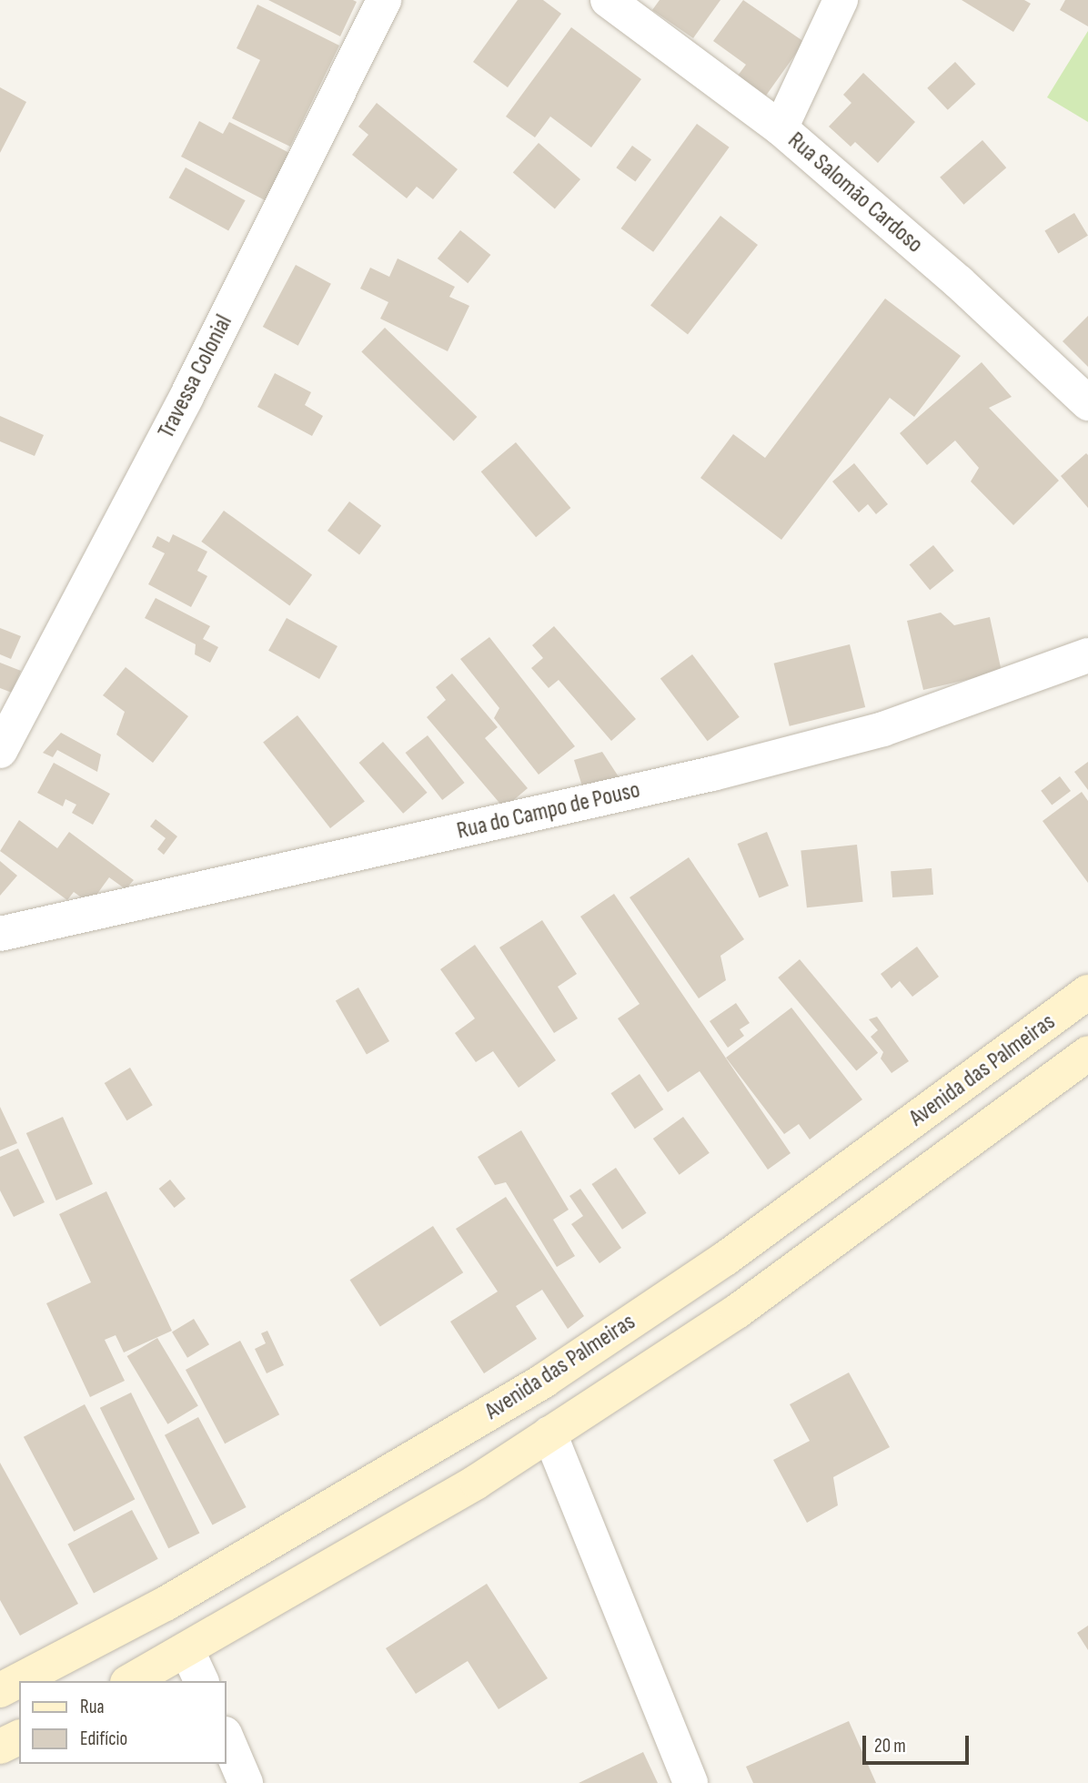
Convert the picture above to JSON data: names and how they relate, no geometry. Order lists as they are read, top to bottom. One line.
{"streets":{"main road":["Avenida das Palmeiras"],"street":["Rua Salomão Cardoso","Travessa Colonial","Rua do Campo de Pouso"]},"legend":["Rua","Edifício"],"scale_bar":"20 m"}
